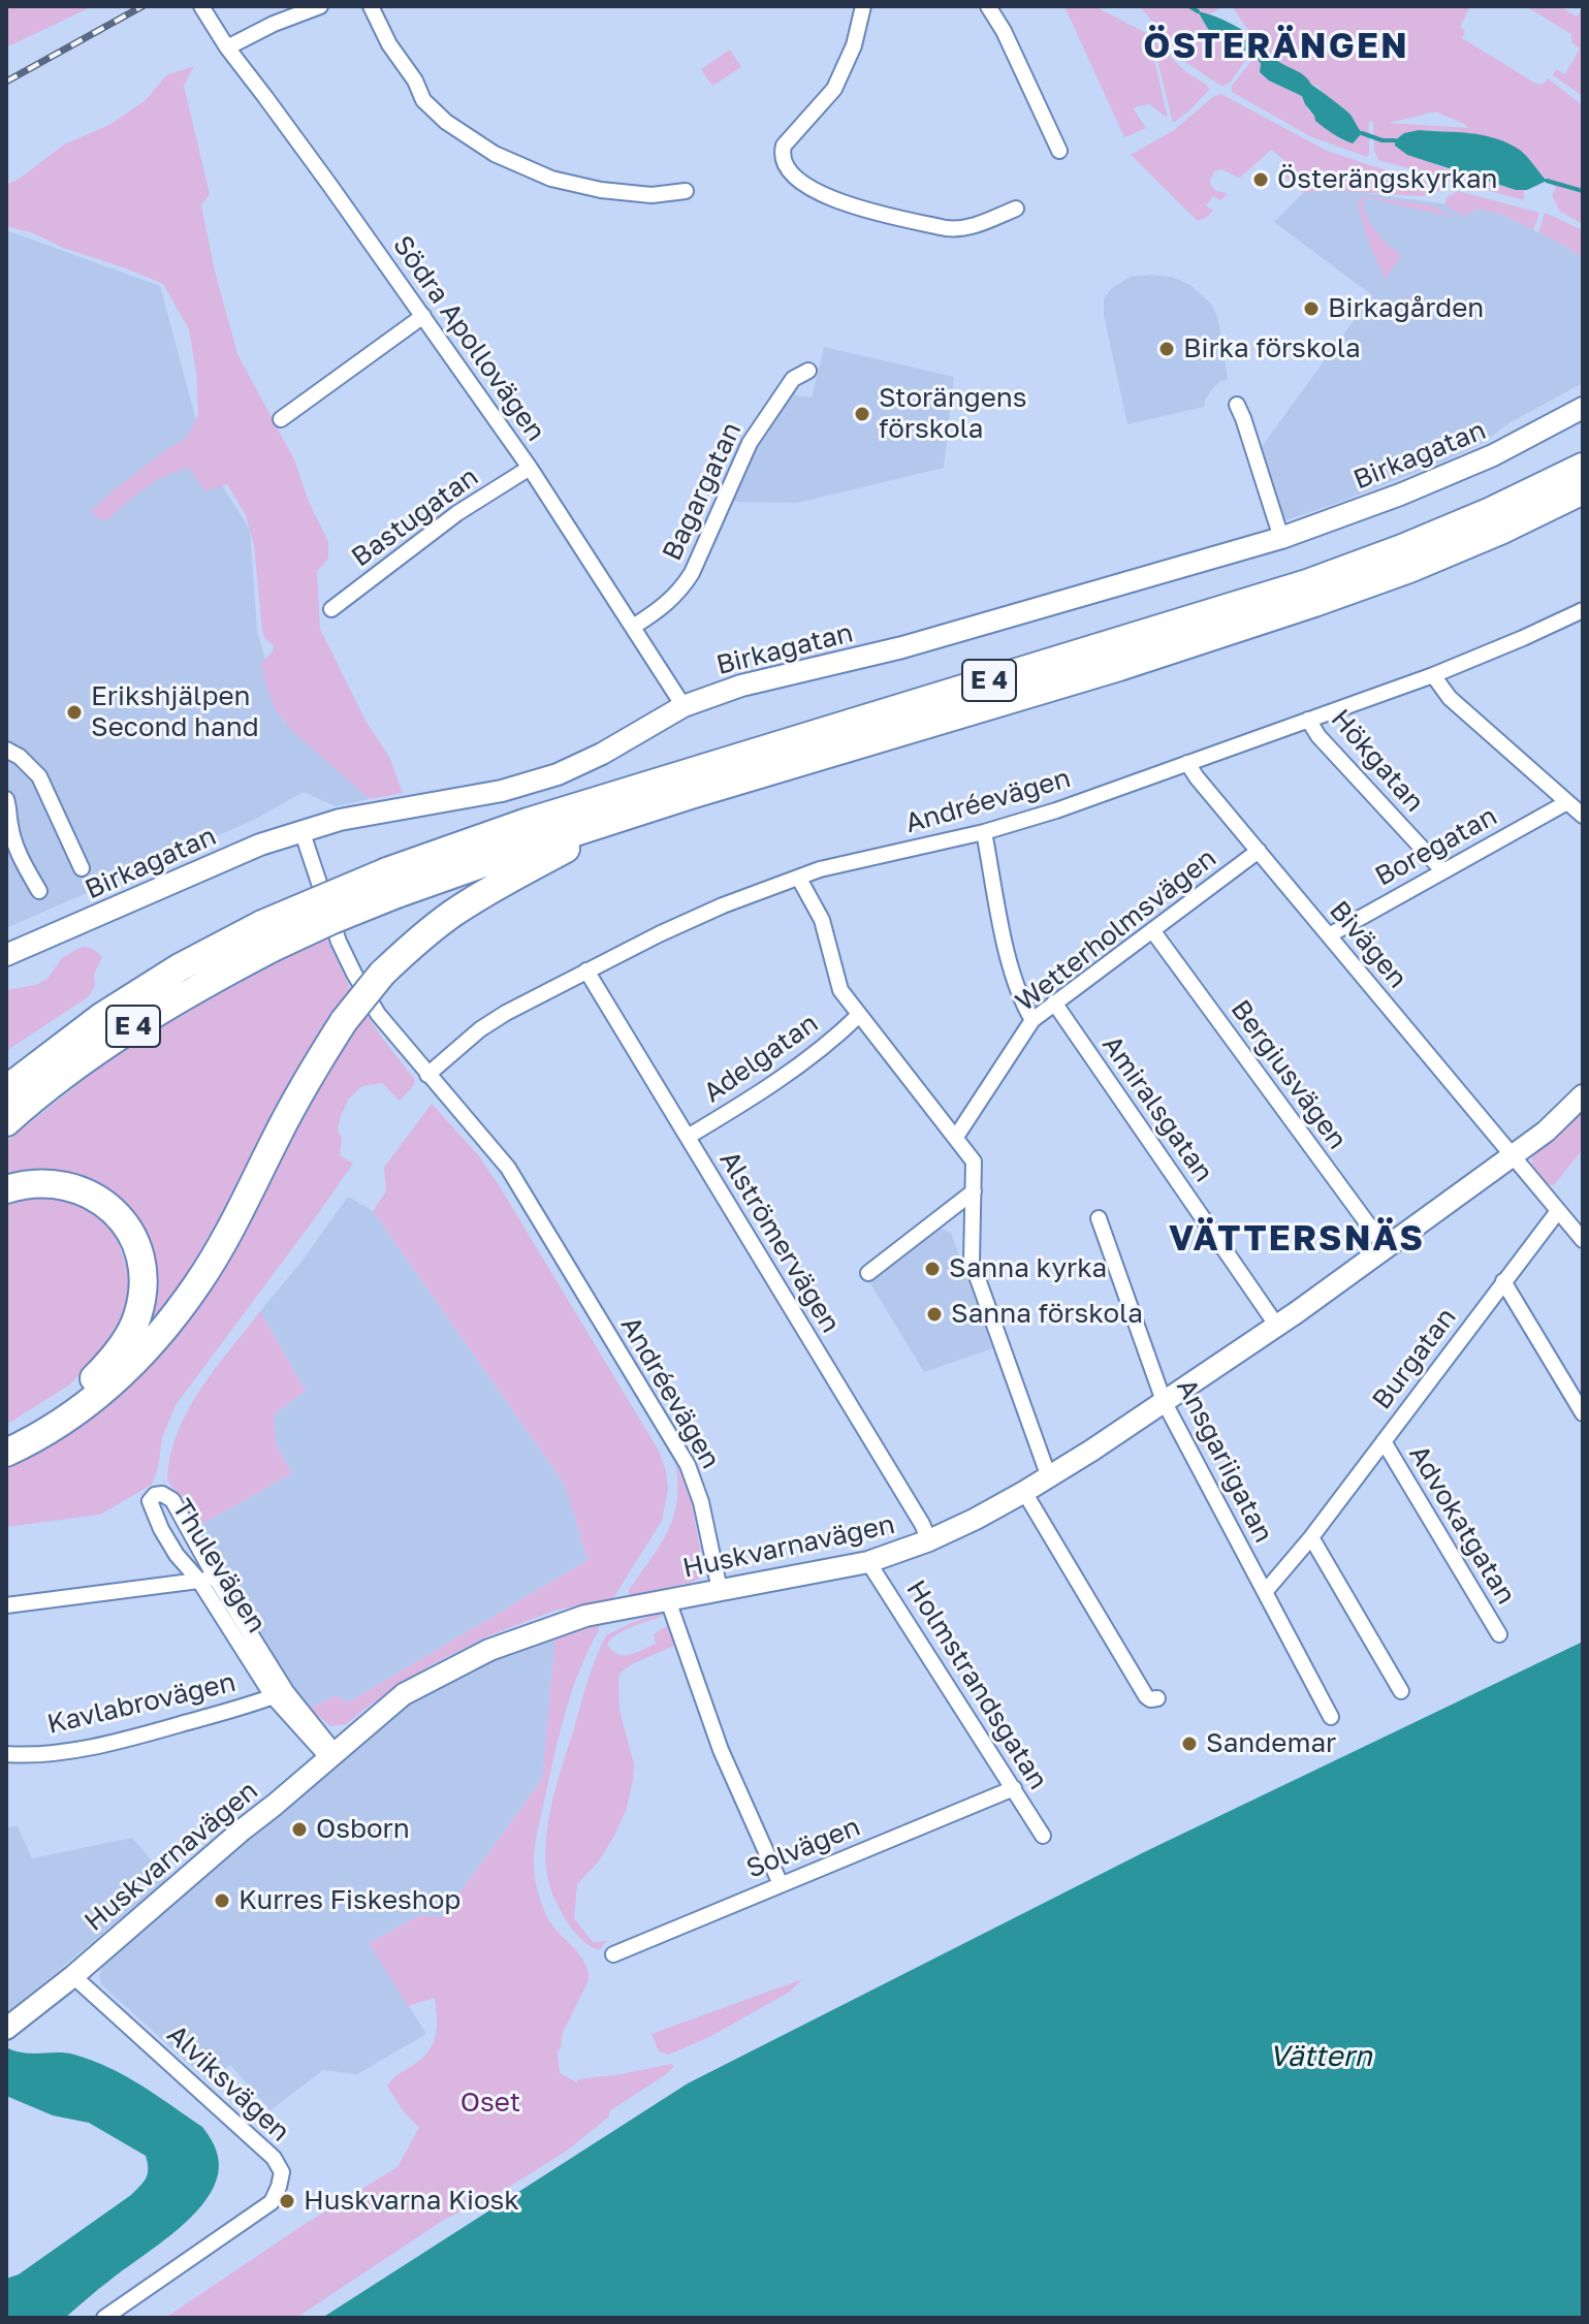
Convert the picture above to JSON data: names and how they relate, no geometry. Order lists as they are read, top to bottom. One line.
{"streets":{"highway":["E 4"],"street":["Södra Apollovägen","Birkagatan","Bagargatan","Bastugatan","Hökgatan","Andréevägen","Boregatan","Wetterholmsvägen","Bivägen","Adelgatan","Bergiusvägen","Amiralsgatan","Alströmervägen","Burgatan","Ansgariigatan","Advokatgatan","Huskvarnavägen","Thulevägen","Holmstrandsgatan","Kavlabrovägen","Solvägen","Alviksvägen"]},"crossings":[["Södra Apollovägen","Birkagatan"],["Södra Apollovägen","Bagargatan"],["Södra Apollovägen","Bastugatan"],["Birkagatan","Andréevägen"],["Hökgatan","Andréevägen"],["Hökgatan","Boregatan"],["Andréevägen","Bivägen"],["Andréevägen","Alströmervägen"],["Andréevägen","Huskvarnavägen"],["Boregatan","Bivägen"],["Wetterholmsvägen","Bivägen"],["Wetterholmsvägen","Bergiusvägen"],["Wetterholmsvägen","Amiralsgatan"],["Bivägen","Burgatan"],["Bivägen","Huskvarnavägen"],["Adelgatan","Alströmervägen"],["Bergiusvägen","Huskvarnavägen"],["Amiralsgatan","Huskvarnavägen"],["Alströmervägen","Huskvarnavägen"],["Burgatan","Ansgariigatan"],["Burgatan","Advokatgatan"],["Ansgariigatan","Huskvarnavägen"],["Huskvarnavägen","Thulevägen"],["Huskvarnavägen","Holmstrandsgatan"],["Huskvarnavägen","Alviksvägen"],["Thulevägen","Kavlabrovägen"],["Holmstrandsgatan","Solvägen"]],"districts":["ÖSTERÄNGEN","VÄTTERSNÄS"],"water":["Vättern"],"parks":["Oset"],"places":["Österängskyrkan","Birkagården","Birka förskola","Storängens förskola","Erikshjälpen Second hand","Sanna kyrka","Sanna förskola","Sandemar","Osborn","Kurres Fiskeshop","Huskvarna Kiosk"]}
